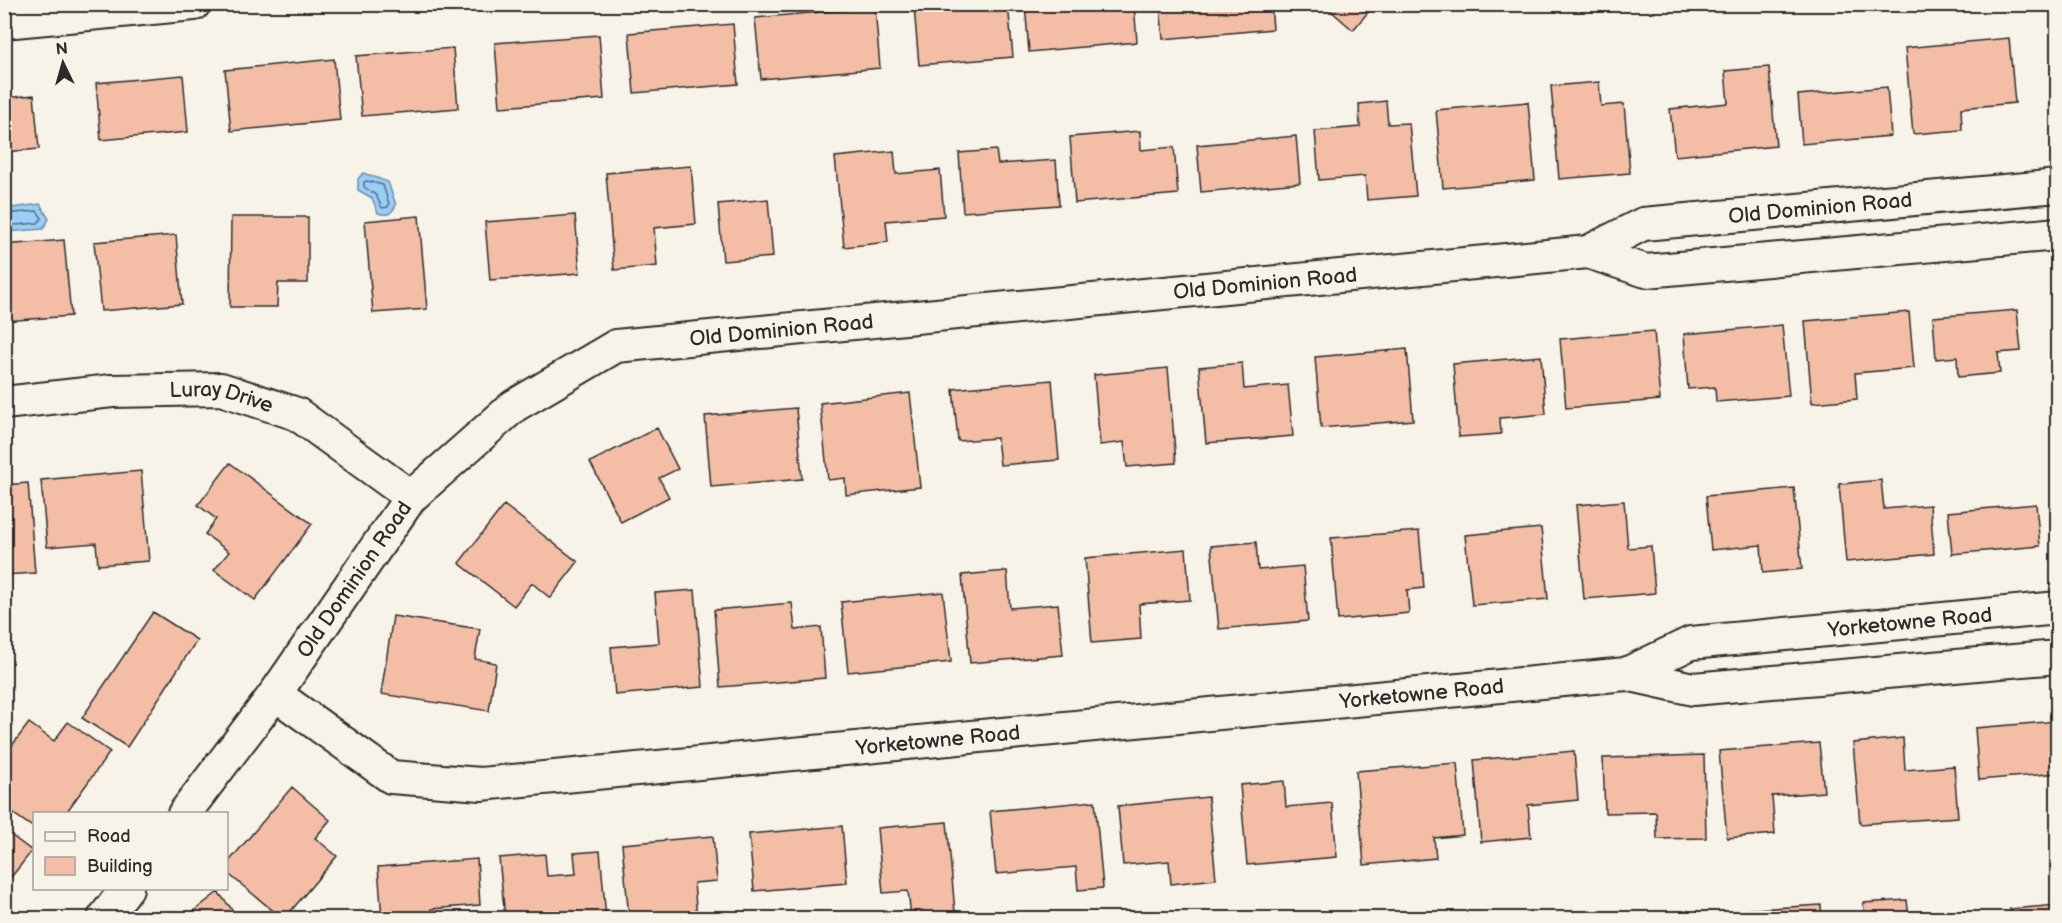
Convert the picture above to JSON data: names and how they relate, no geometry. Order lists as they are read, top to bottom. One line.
{"streets":{"street":["Old Dominion Road","Luray Drive","Yorketowne Road"]},"crossings":[["Old Dominion Road","Luray Drive"],["Old Dominion Road","Yorketowne Road"]],"legend":["Road","Building"],"north":"top"}
